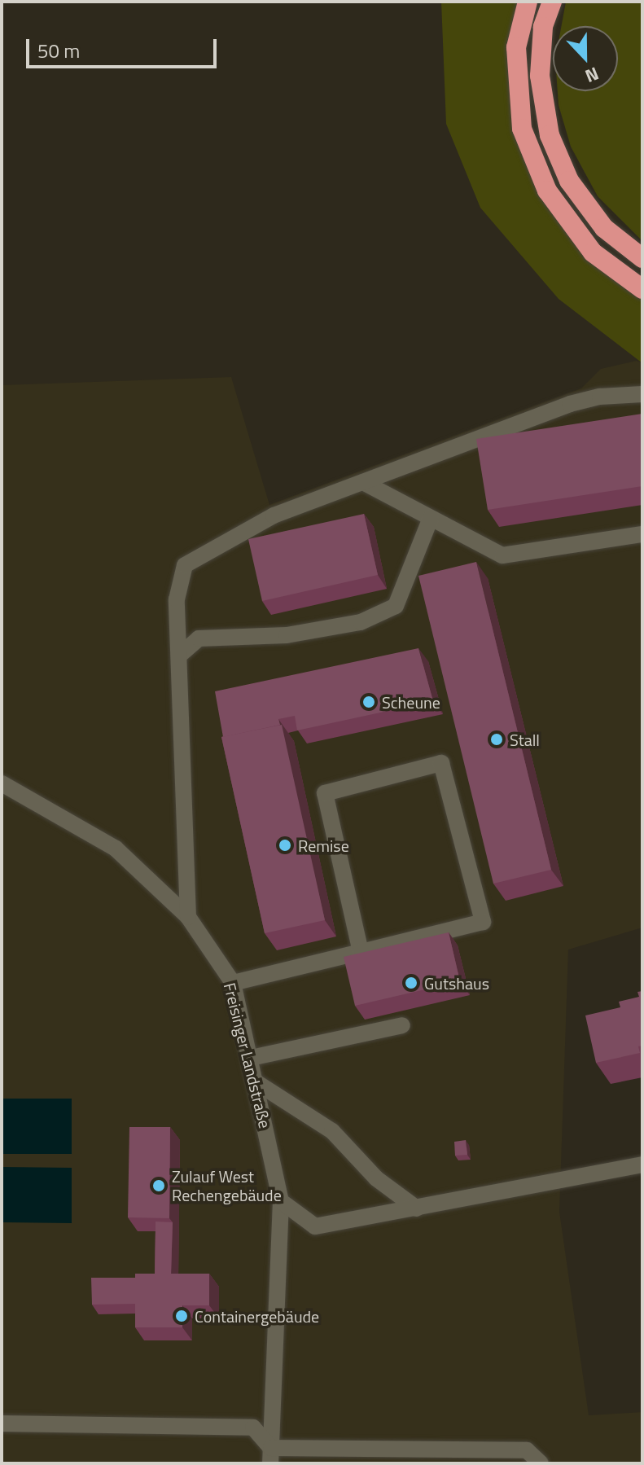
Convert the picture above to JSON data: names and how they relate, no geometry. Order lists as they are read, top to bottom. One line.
{"streets":{"lane":["Freisinger Landstraße"]},"places":["Scheune","Stall","Remise","Gutshaus","Zulauf West Rechengebäude","Containergebäude"],"scale_bar":"50 m","north":"bottom"}
